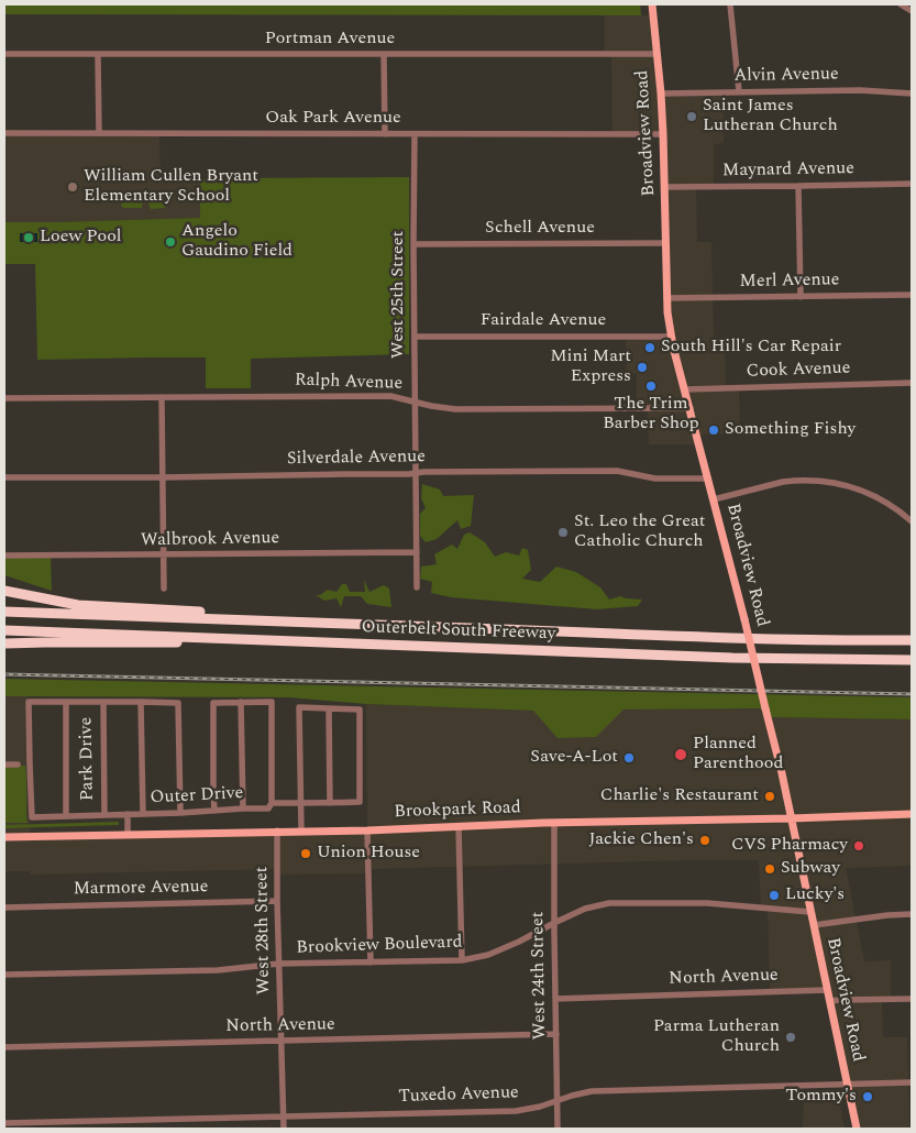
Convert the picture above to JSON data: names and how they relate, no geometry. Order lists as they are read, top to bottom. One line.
{"streets":{"highway":["Outerbelt South Freeway"],"main road":["Broadview Road","Brookpark Road"],"street":["Portman Avenue","Alvin Avenue","Oak Park Avenue","Maynard Avenue","Schell Avenue","Merl Avenue","West 25th Street","Fairdale Avenue","Cook Avenue","Ralph Avenue","Silverdale Avenue","Walbrook Avenue","Park Drive","Outer Drive","Marmore Avenue","West 28th Street","Brookview Boulevard","West 24th Street","North Avenue","Tuxedo Avenue"]},"crossings":[["Portman Avenue","Broadview Road"],["Alvin Avenue","Broadview Road"],["Oak Park Avenue","Broadview Road"],["Oak Park Avenue","West 25th Street"],["Broadview Road","Maynard Avenue"],["Broadview Road","Schell Avenue"],["Broadview Road","Merl Avenue"],["Broadview Road","Fairdale Avenue"],["Broadview Road","Cook Avenue"],["Broadview Road","Ralph Avenue"],["Broadview Road","Silverdale Avenue"],["Broadview Road","Brookpark Road"],["Broadview Road","Brookview Boulevard"],["Broadview Road","North Avenue"],["Broadview Road","Tuxedo Avenue"],["Schell Avenue","West 25th Street"],["West 25th Street","Fairdale Avenue"],["West 25th Street","Ralph Avenue"],["West 25th Street","Silverdale Avenue"],["West 25th Street","Walbrook Avenue"],["Park Drive","Outer Drive"],["Brookpark Road","West 28th Street"],["Brookpark Road","West 24th Street"],["Marmore Avenue","West 28th Street"],["West 28th Street","Brookview Boulevard"],["West 28th Street","North Avenue"],["West 28th Street","Tuxedo Avenue"],["Brookview Boulevard","West 24th Street"],["West 24th Street","North Avenue"],["West 24th Street","Tuxedo Avenue"]],"places":["Saint James Lutheran Church","William Cullen Bryant Elementary School","Loew Pool","Angelo Gaudino Field","South Hill's Car Repair","Mini Mart Express","The Trim Barber Shop","Something Fishy","St. Leo the Great Catholic Church","Planned Parenthood","Save-A-Lot","Charlie's Restaurant","Jackie Chen's","CVS Pharmacy","Union House","Subway","Lucky's","Parma Lutheran Church","Tommy's"]}
